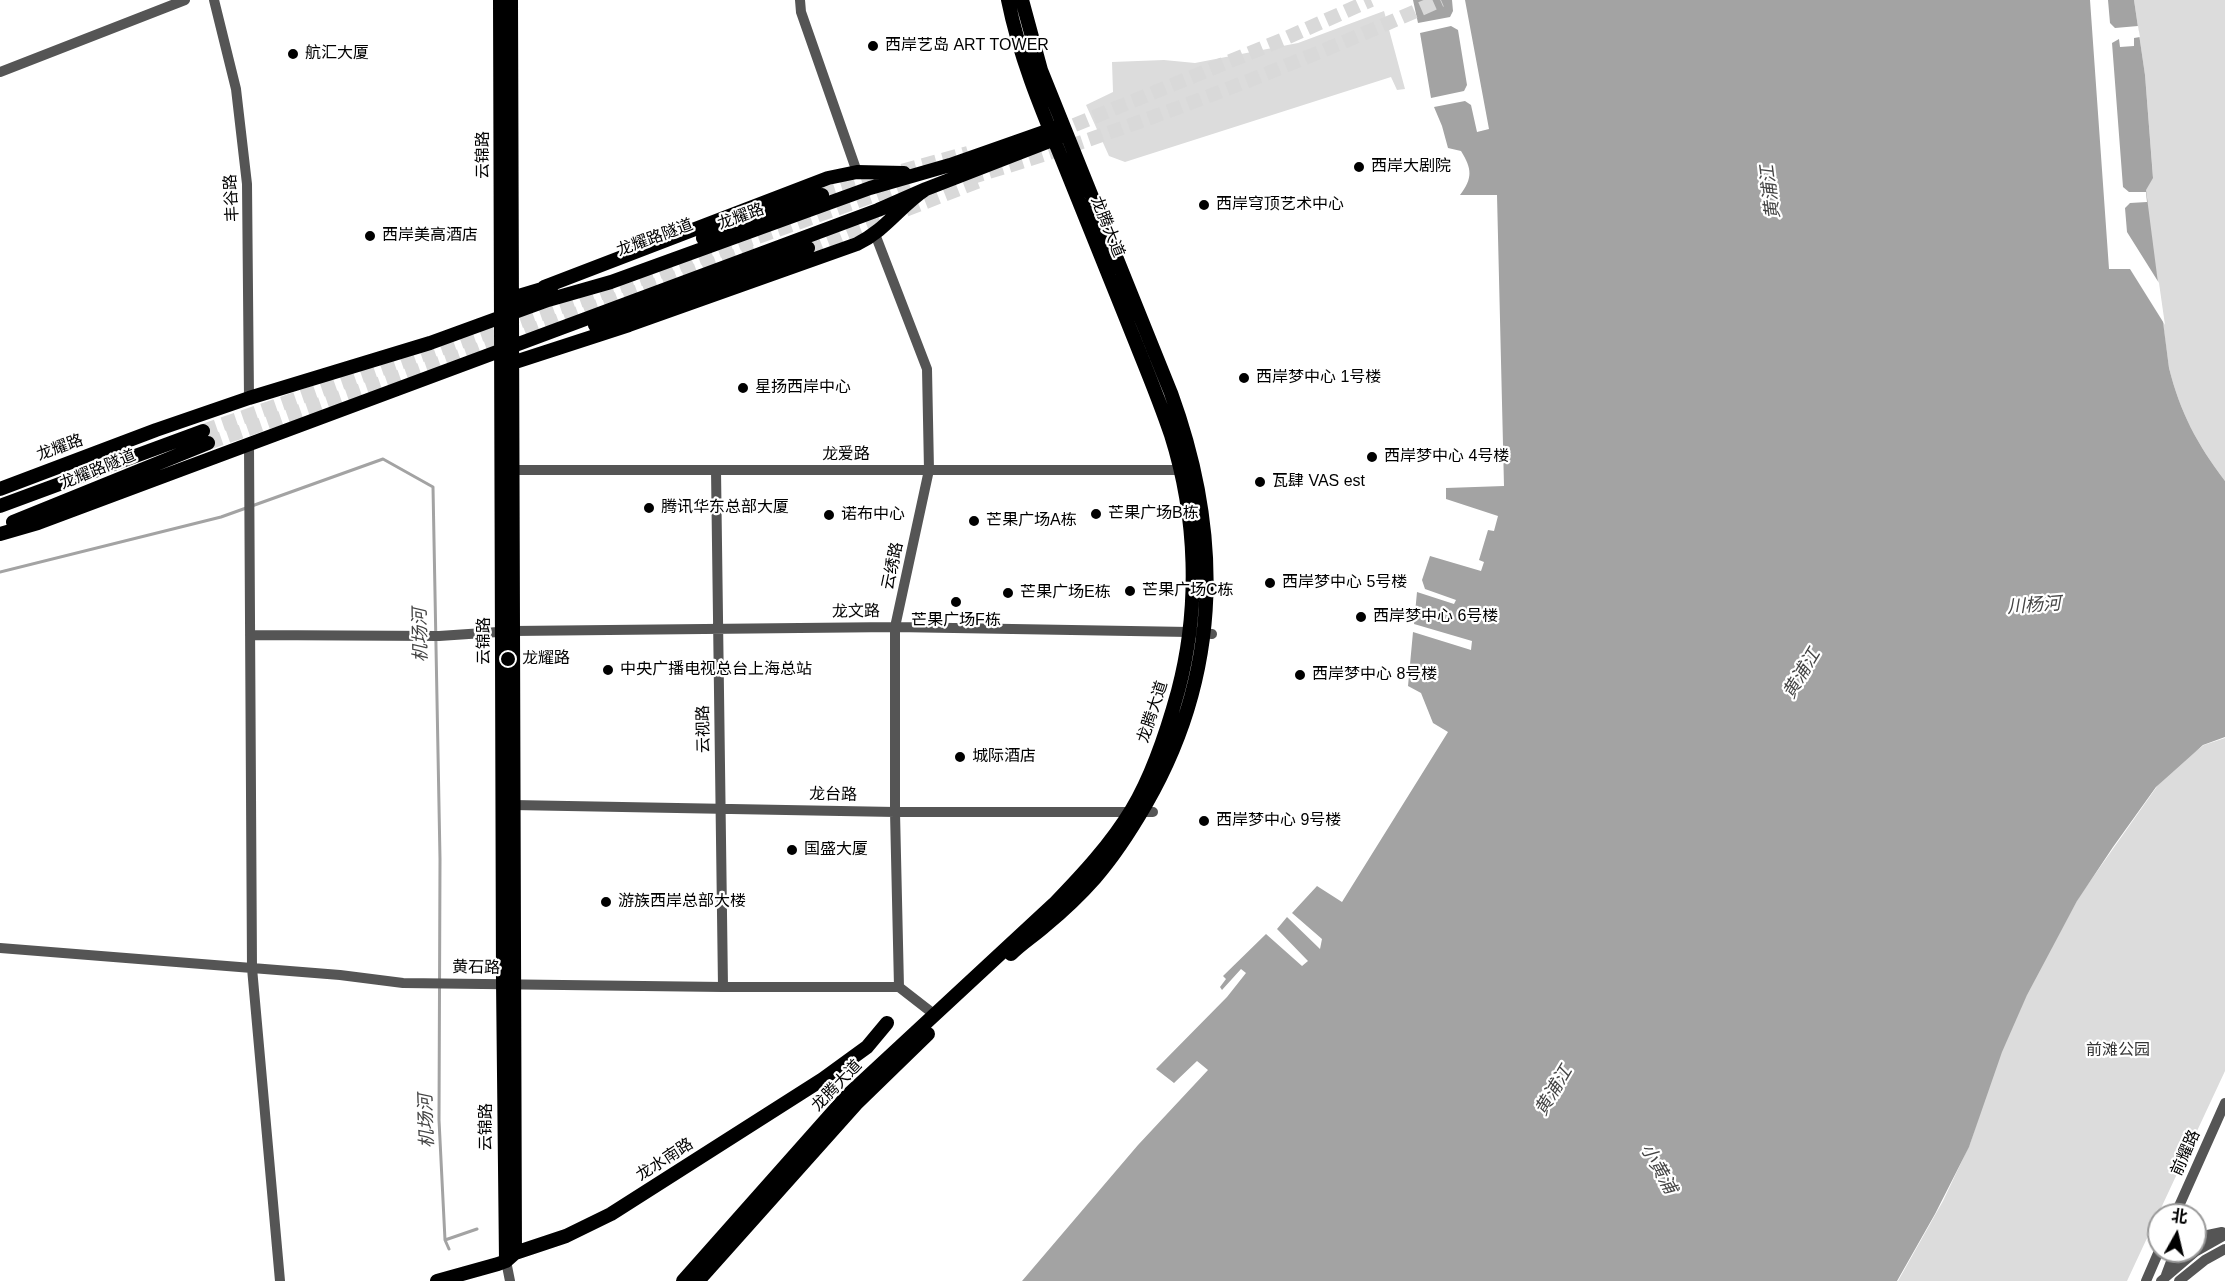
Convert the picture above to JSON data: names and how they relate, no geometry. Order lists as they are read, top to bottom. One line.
{"streets":{"main road":["云锦路","龙耀路","龙腾大道","龙耀路隧道","龙水南路"],"street":["丰谷路","龙爱路","云绣路","龙文路","云视路","龙台路","黄石路","前耀路"]},"crossings":[["云锦路","龙耀路"],["云锦路","龙耀路隧道"],["云锦路","龙爱路"],["云锦路","龙文路"],["云锦路","龙台路"],["云锦路","黄石路"],["云锦路","龙水南路"],["丰谷路","龙耀路"],["龙耀路","龙腾大道"],["龙耀路","龙耀路隧道"],["龙腾大道","龙爱路"],["龙腾大道","龙文路"],["龙腾大道","龙台路"],["龙爱路","云绣路"],["龙爱路","云视路"],["云绣路","龙文路"],["云绣路","龙台路"],["云绣路","黄石路"],["龙文路","云视路"],["云视路","龙台路"],["云视路","黄石路"]],"water":["黄浦江","川杨河","机场河","小黄浦"],"parks":["前滩公园"],"places":["西岸艺岛 ART TOWER","航汇大厦","西岸大剧院","西岸穹顶艺术中心","西岸美高酒店","西岸梦中心 1号楼","星扬西岸中心","西岸梦中心 4号楼","瓦肆 VAS est","腾讯华东总部大厦","芒果广场B栋","诺布中心","芒果广场A栋","西岸梦中心 5号楼","芒果广场C栋","芒果广场E栋","芒果广场F栋","西岸梦中心 6号楼","龙耀路","中央广播电视总台上海总站","西岸梦中心 8号楼","城际酒店","西岸梦中心 9号楼","国盛大厦","游族西岸总部大楼"],"north":"top"}
